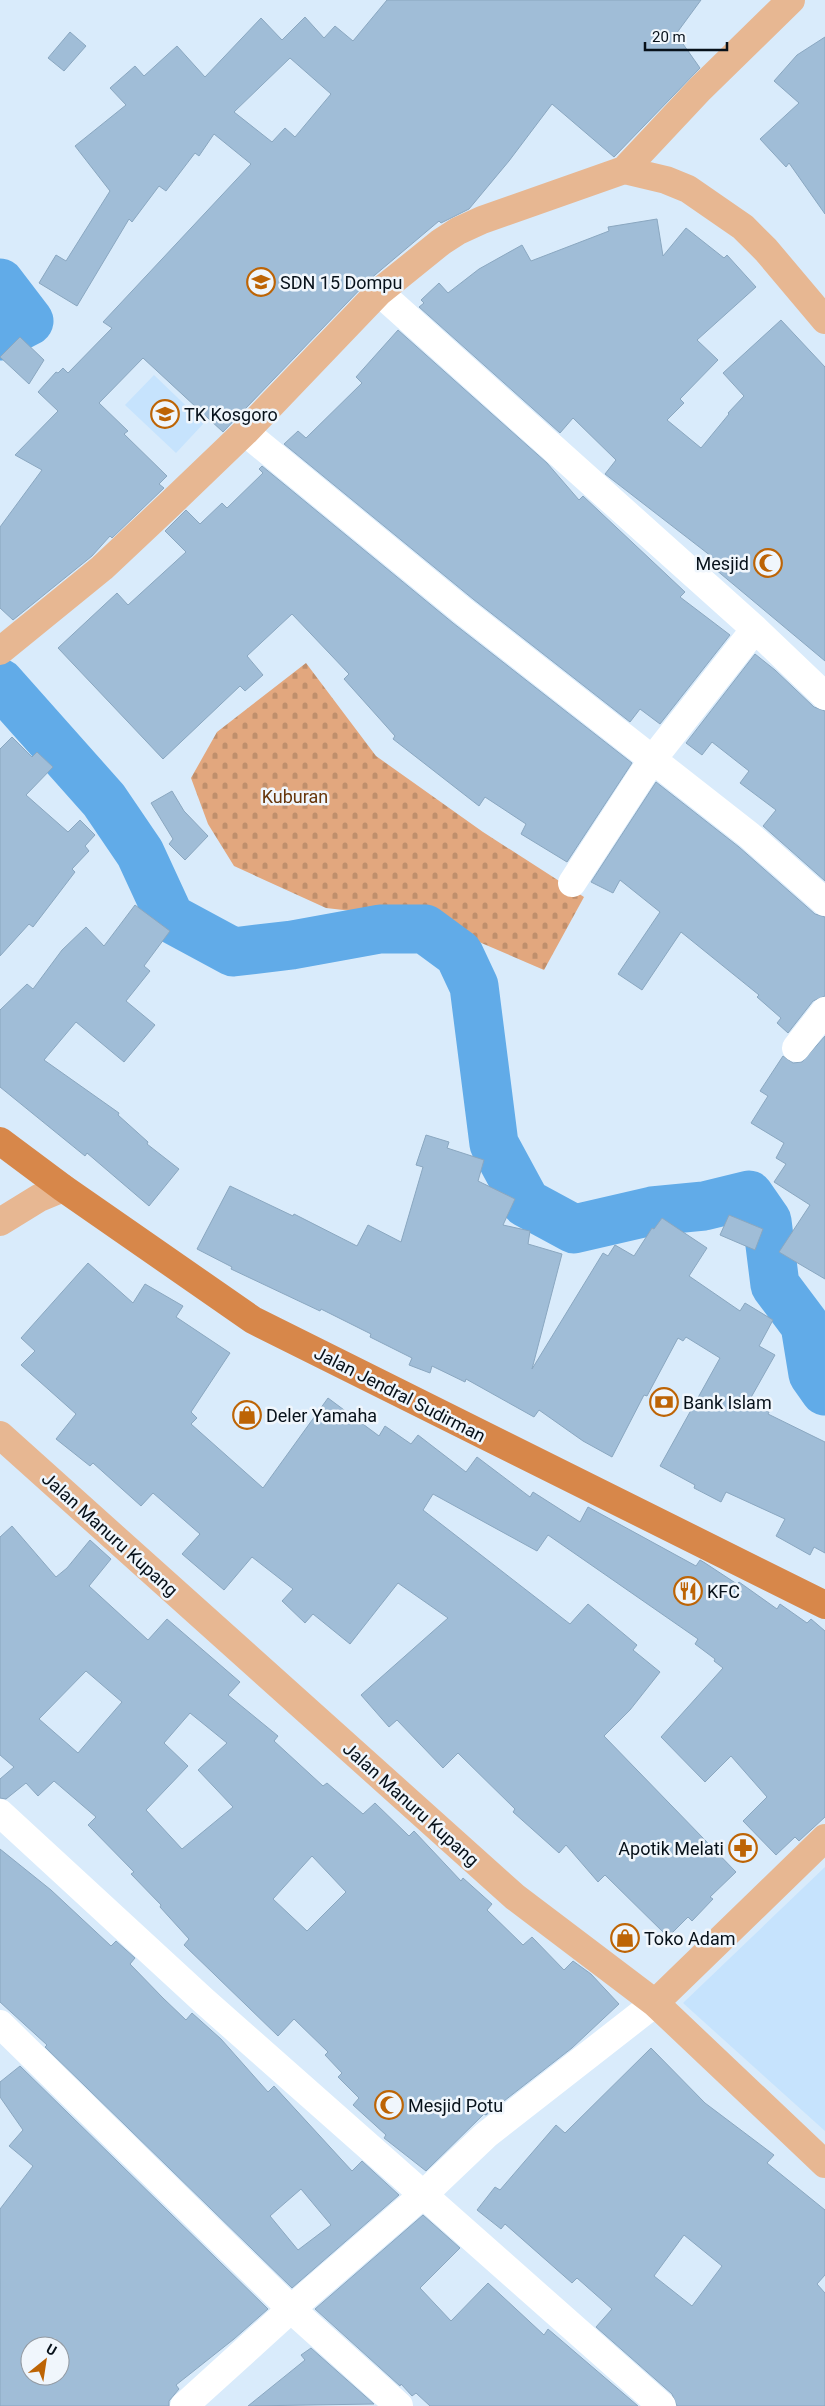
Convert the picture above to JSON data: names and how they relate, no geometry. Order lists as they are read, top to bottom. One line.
{"streets":{"highway":["Jalan Jendral Sudirman"],"main road":["Jalan Manuru Kupang"]},"parks":["Kuburan"],"places":{"school or university":["SDN 15 Dompu","TK Kosgoro"],"mosque":["Mesjid","Mesjid Potu"],"bank":["Bank Islam"],"shop":["Deler Yamaha","Toko Adam"],"restaurant":["KFC"],"pharmacy":["Apotik Melati"]},"scale_bar":"20 m","north":"top right"}
